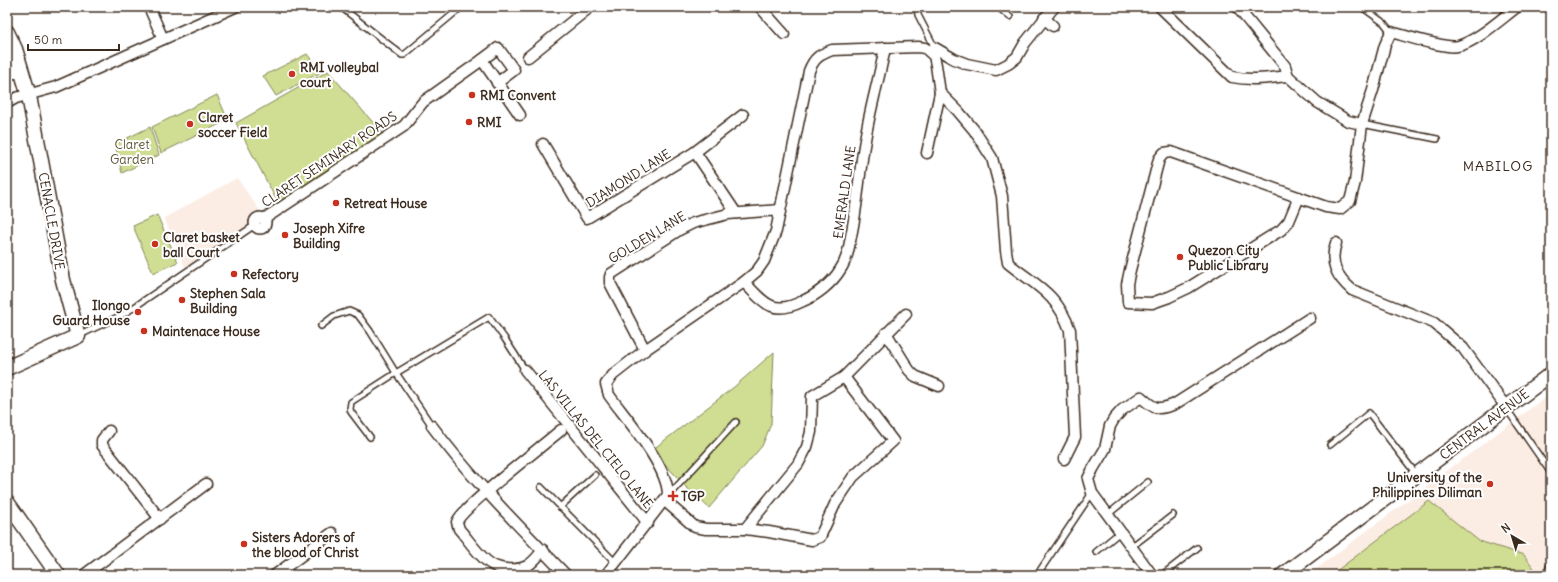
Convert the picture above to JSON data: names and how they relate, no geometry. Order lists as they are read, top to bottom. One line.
{"streets":{"street":["CLARET SEMINARY ROADS","DIAMOND LANE","EMERALD LANE","CENACLE DRIVE","GOLDEN LANE","CENTRAL AVENUE","LAS VILLAS DEL CIELO LANE"]},"crossings":[["CLARET SEMINARY ROADS","CENACLE DRIVE"]],"districts":["MABILOG"],"parks":["Claret Garden"],"places":{"other":["RMI volleybal court","RMI Convent","RMI","Claret soccer Field","Retreat House","Joseph Xifre Building","Claret basket ball Court","Quezon City Public Library","Refectory","Stephen Sala Building","Ilongo Guard House","Maintenace House","University of the Philippines Diliman","Sisters Adorers of the blood of Christ"],"health":["TGP"]},"scale_bar":"50 m","north":"top left"}
